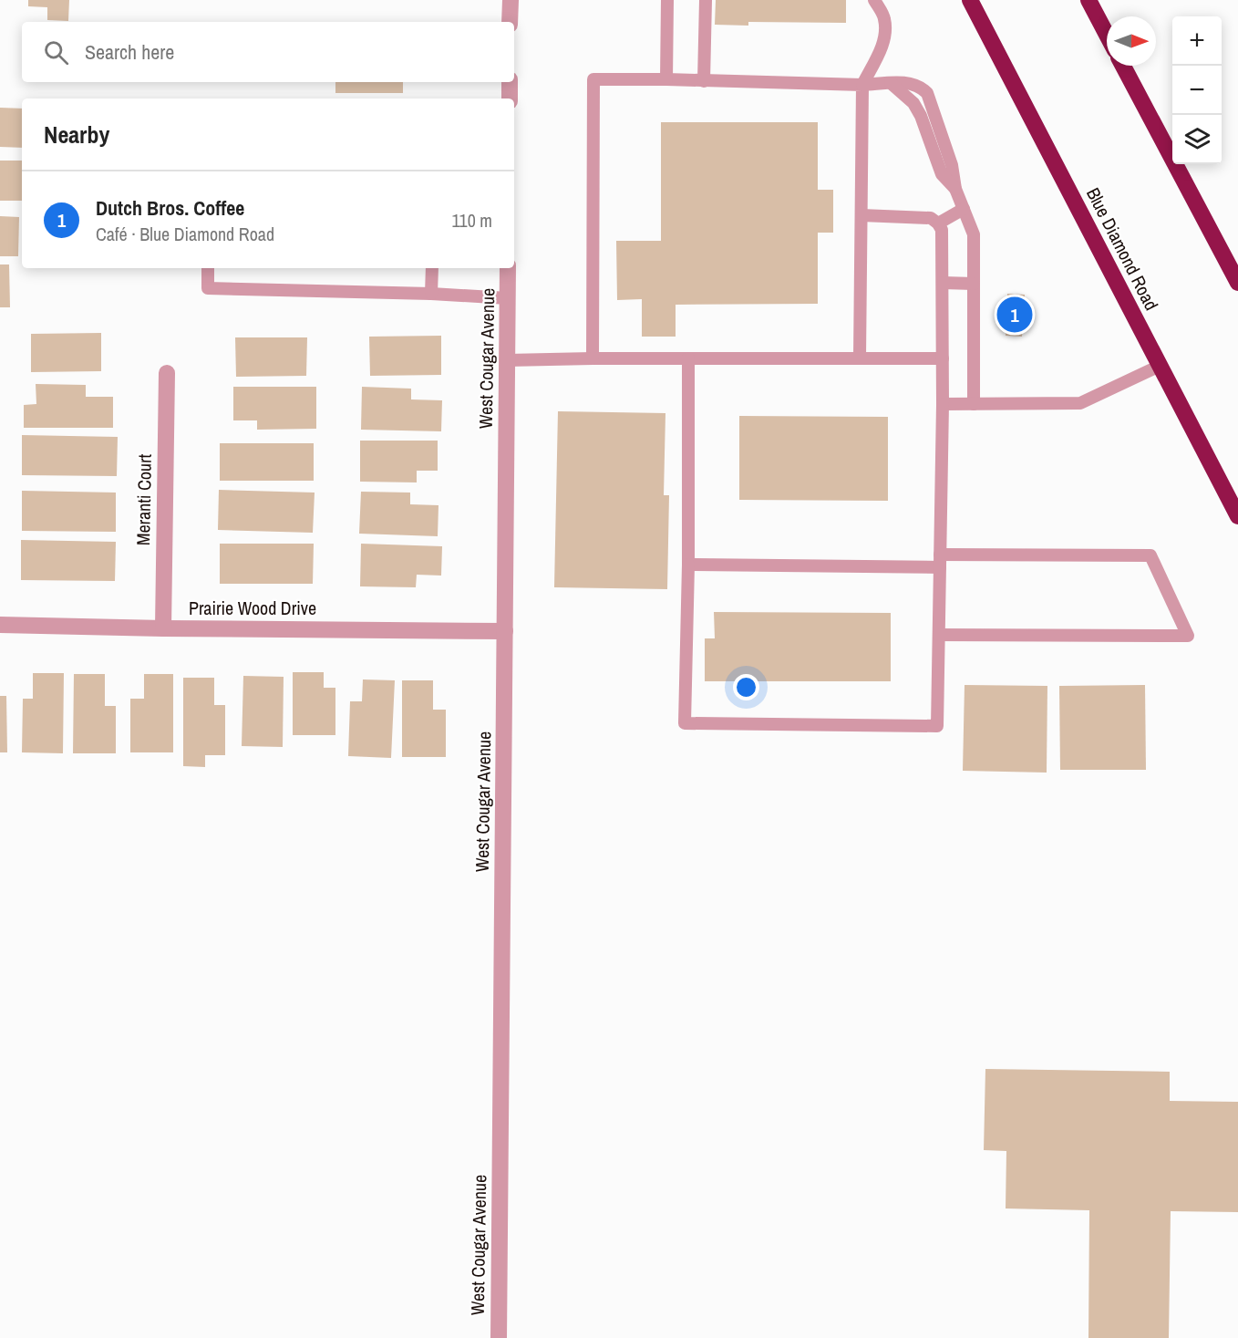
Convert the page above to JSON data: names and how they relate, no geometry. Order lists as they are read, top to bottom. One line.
{"streets":{"highway":["Blue Diamond Road"],"street":["West Cougar Avenue","Meranti Court","Prairie Wood Drive"]},"crossings":[["West Cougar Avenue","Prairie Wood Drive"],["Meranti Court","Prairie Wood Drive"]],"north":"right","page":{"map_buttons":["+","−"],"search":"Search here","heading":"Nearby","list":[{"mark":"1","name":"Dutch Bros. Coffee","note":"Café · Blue Diamond Road","value":"110 m"}],"pins":"1"}}
